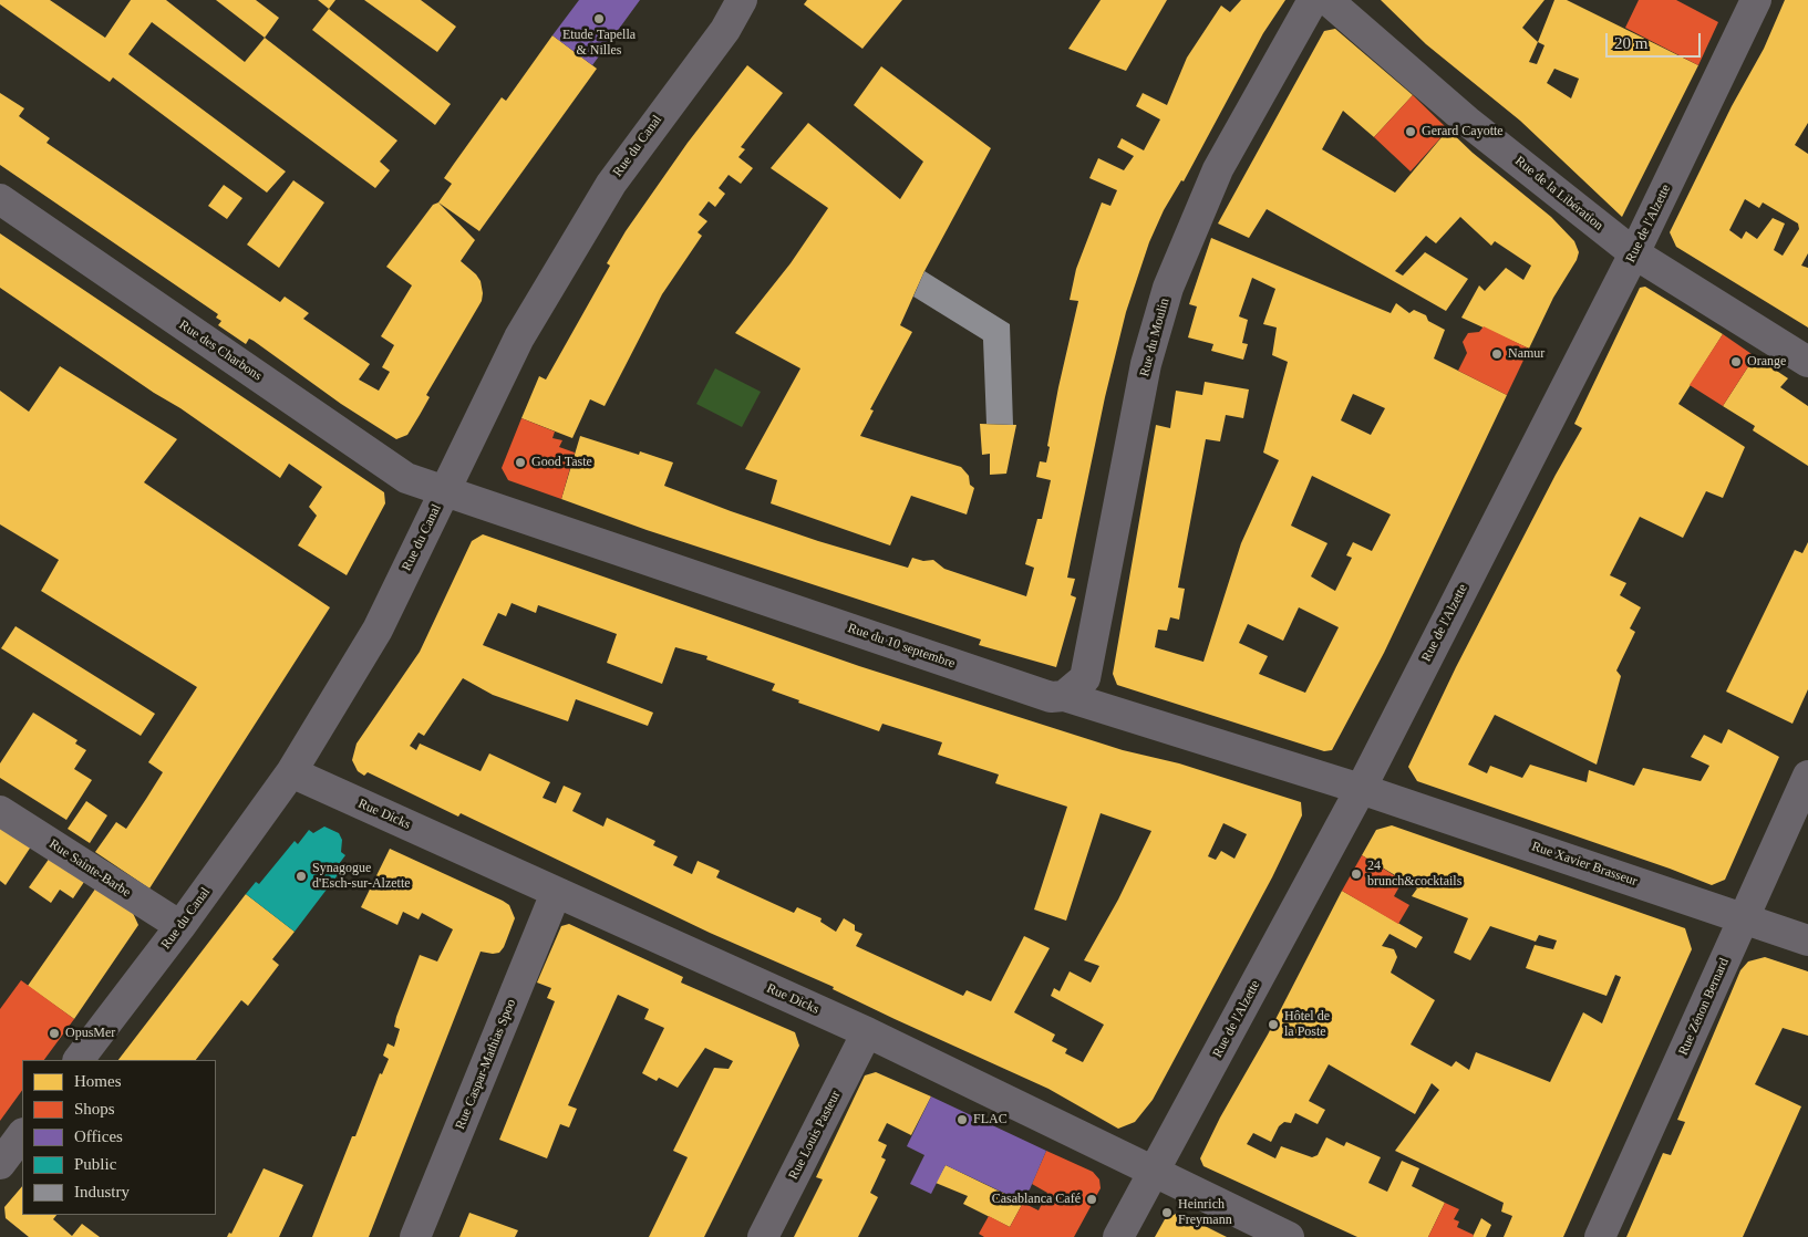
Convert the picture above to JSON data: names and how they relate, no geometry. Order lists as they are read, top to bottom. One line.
{"streets":{"street":["Rue du Canal","Rue de la Libération","Rue de l'Alzette","Rue du Moulin","Rue des Charbons","Rue du 10 septembre","Rue Dicks","Rue Xavier Brasseur","Rue Sainte-Barbe","Rue Zénon Bernard","Rue Caspar-Mathias Spoo","Rue Louis Pasteur"]},"crossings":[["Rue du Canal","Rue des Charbons"],["Rue du Canal","Rue du 10 septembre"],["Rue du Canal","Rue Dicks"],["Rue du Canal","Rue Sainte-Barbe"],["Rue de la Libération","Rue de l'Alzette"],["Rue de l'Alzette","Rue du 10 septembre"],["Rue de l'Alzette","Rue Dicks"],["Rue de l'Alzette","Rue Xavier Brasseur"],["Rue du Moulin","Rue du 10 septembre"],["Rue des Charbons","Rue du 10 septembre"],["Rue du 10 septembre","Rue Xavier Brasseur"],["Rue Dicks","Rue Caspar-Mathias Spoo"],["Rue Dicks","Rue Louis Pasteur"],["Rue Xavier Brasseur","Rue Zénon Bernard"]],"places":["Etude Tapella & Nilles","Gerard Cayotte","Namur","Orange","Good Taste","24 brunch&cocktails","Synagogue d'Esch-sur-Alzette","Hôtel de la Poste","OpusMer","FLAC","Casablanca Café","Heinrich Freymann"],"legend":["Homes","Shops","Offices","Public","Industry"],"scale_bar":"20 m"}
